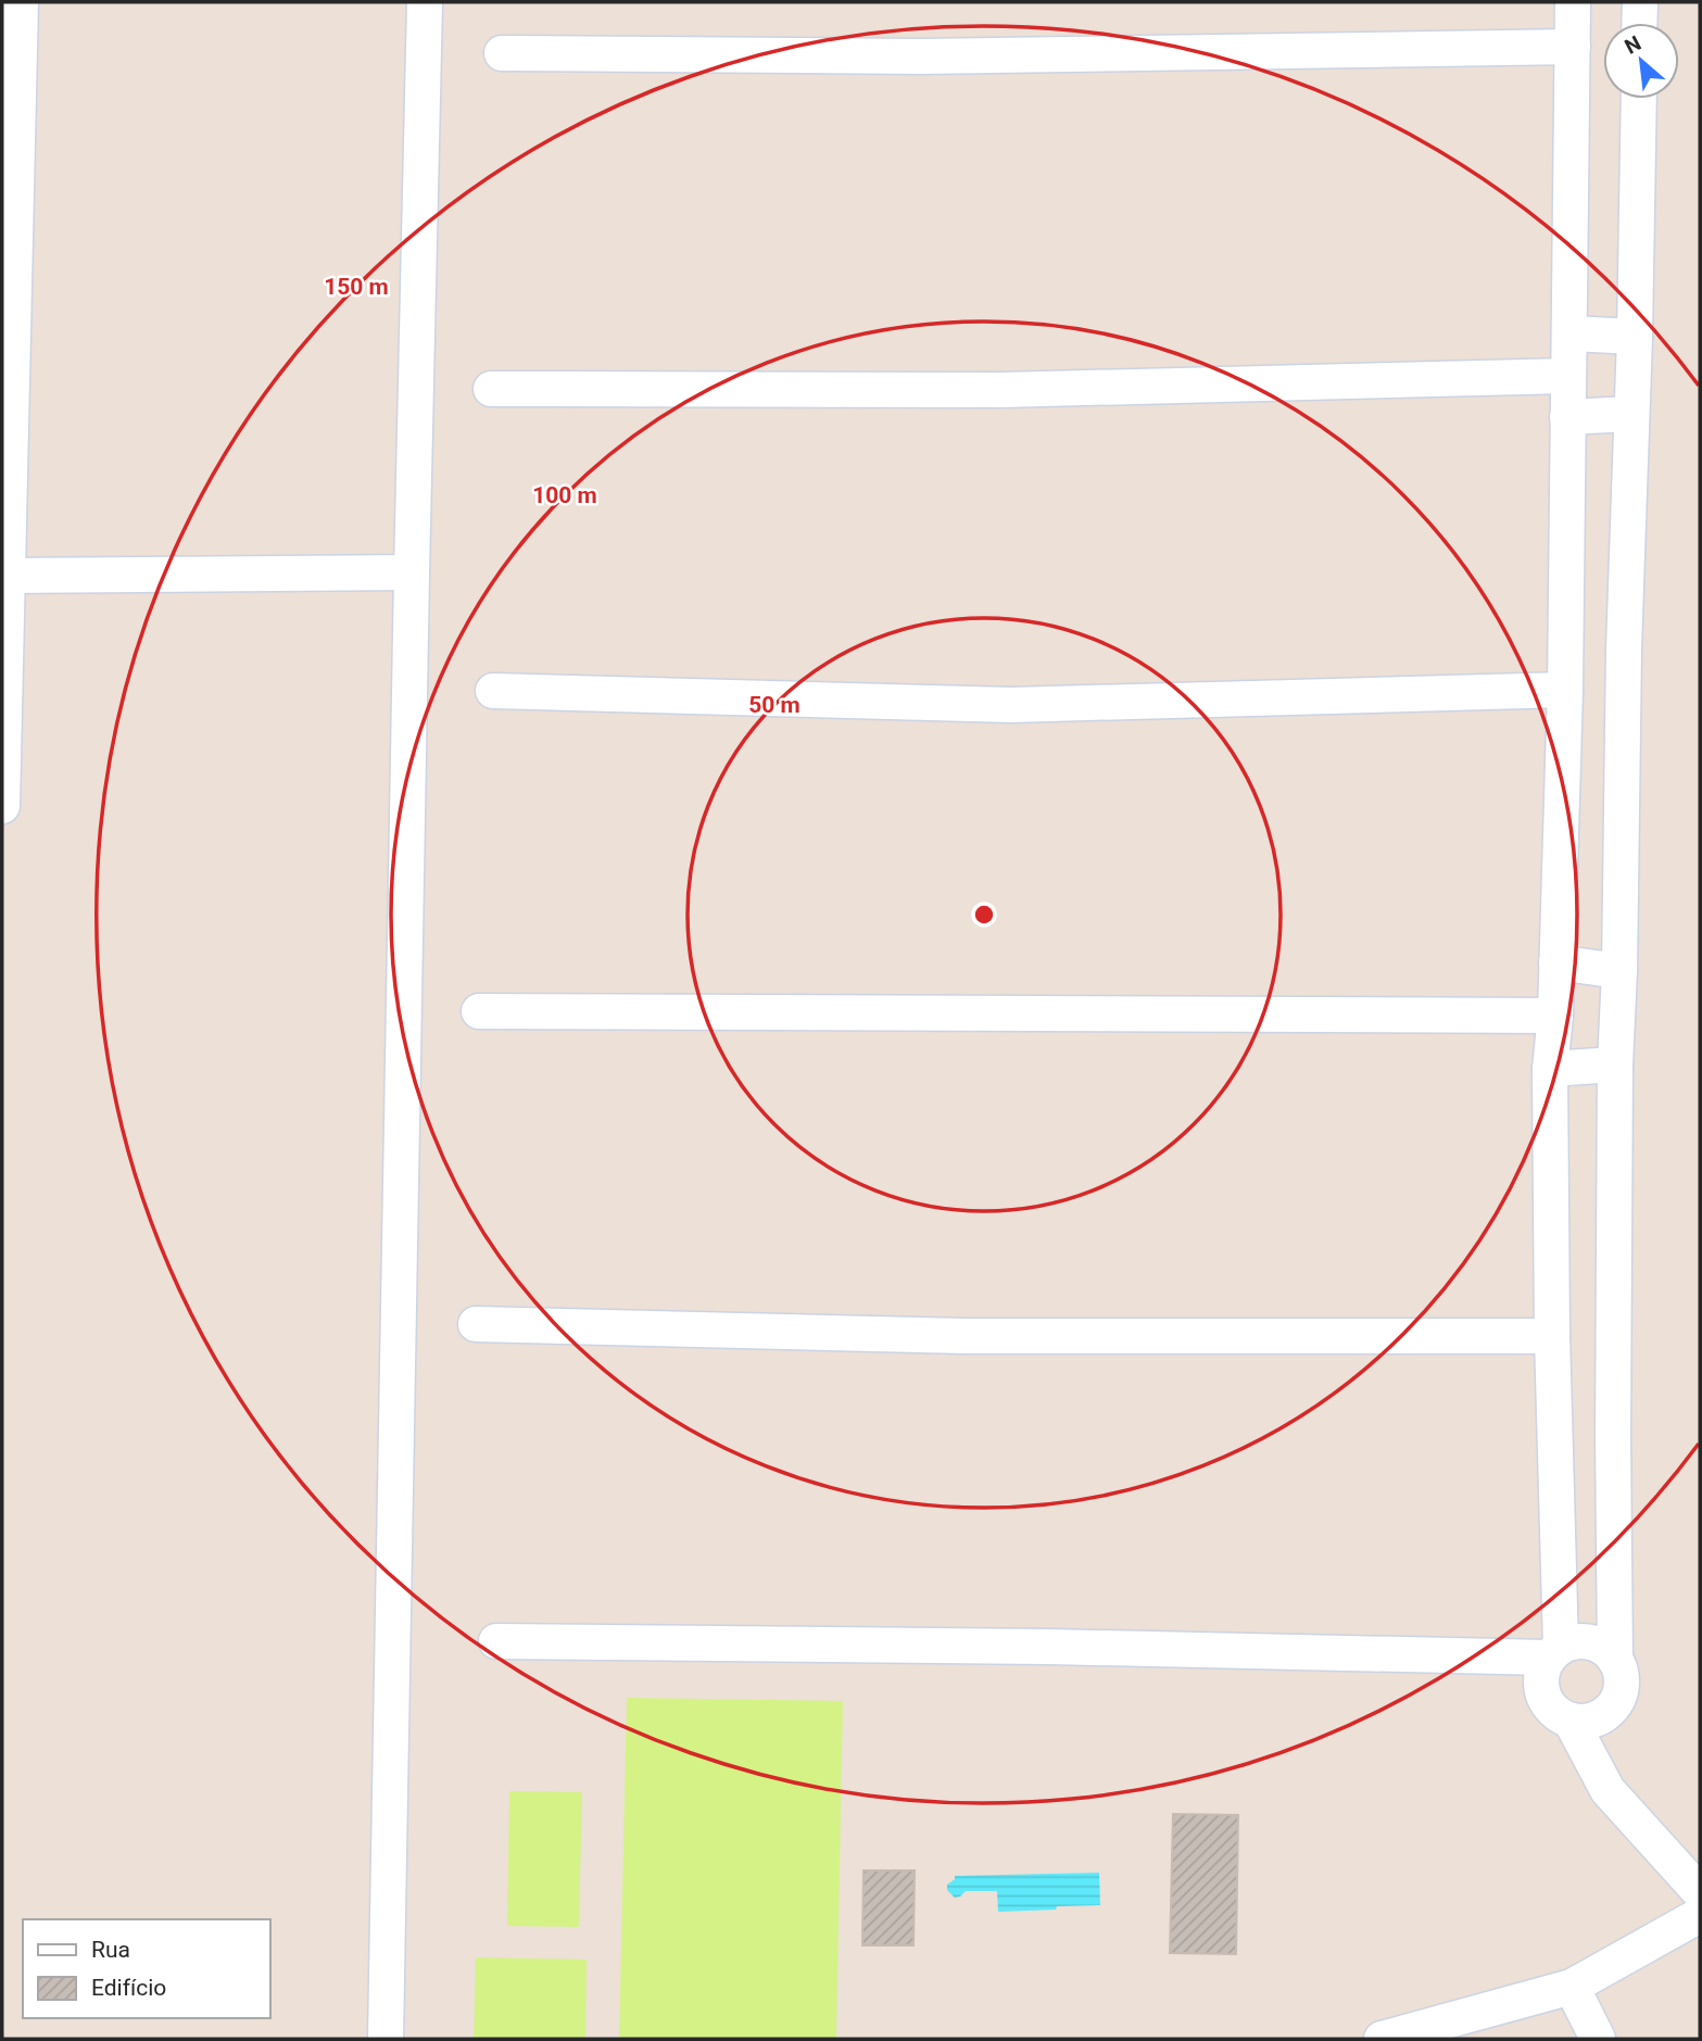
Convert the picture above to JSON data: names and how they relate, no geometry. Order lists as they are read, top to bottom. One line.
{"legend":["Rua","Edifício"],"north":"top left","rings":["150 m","100 m","50 m"]}
